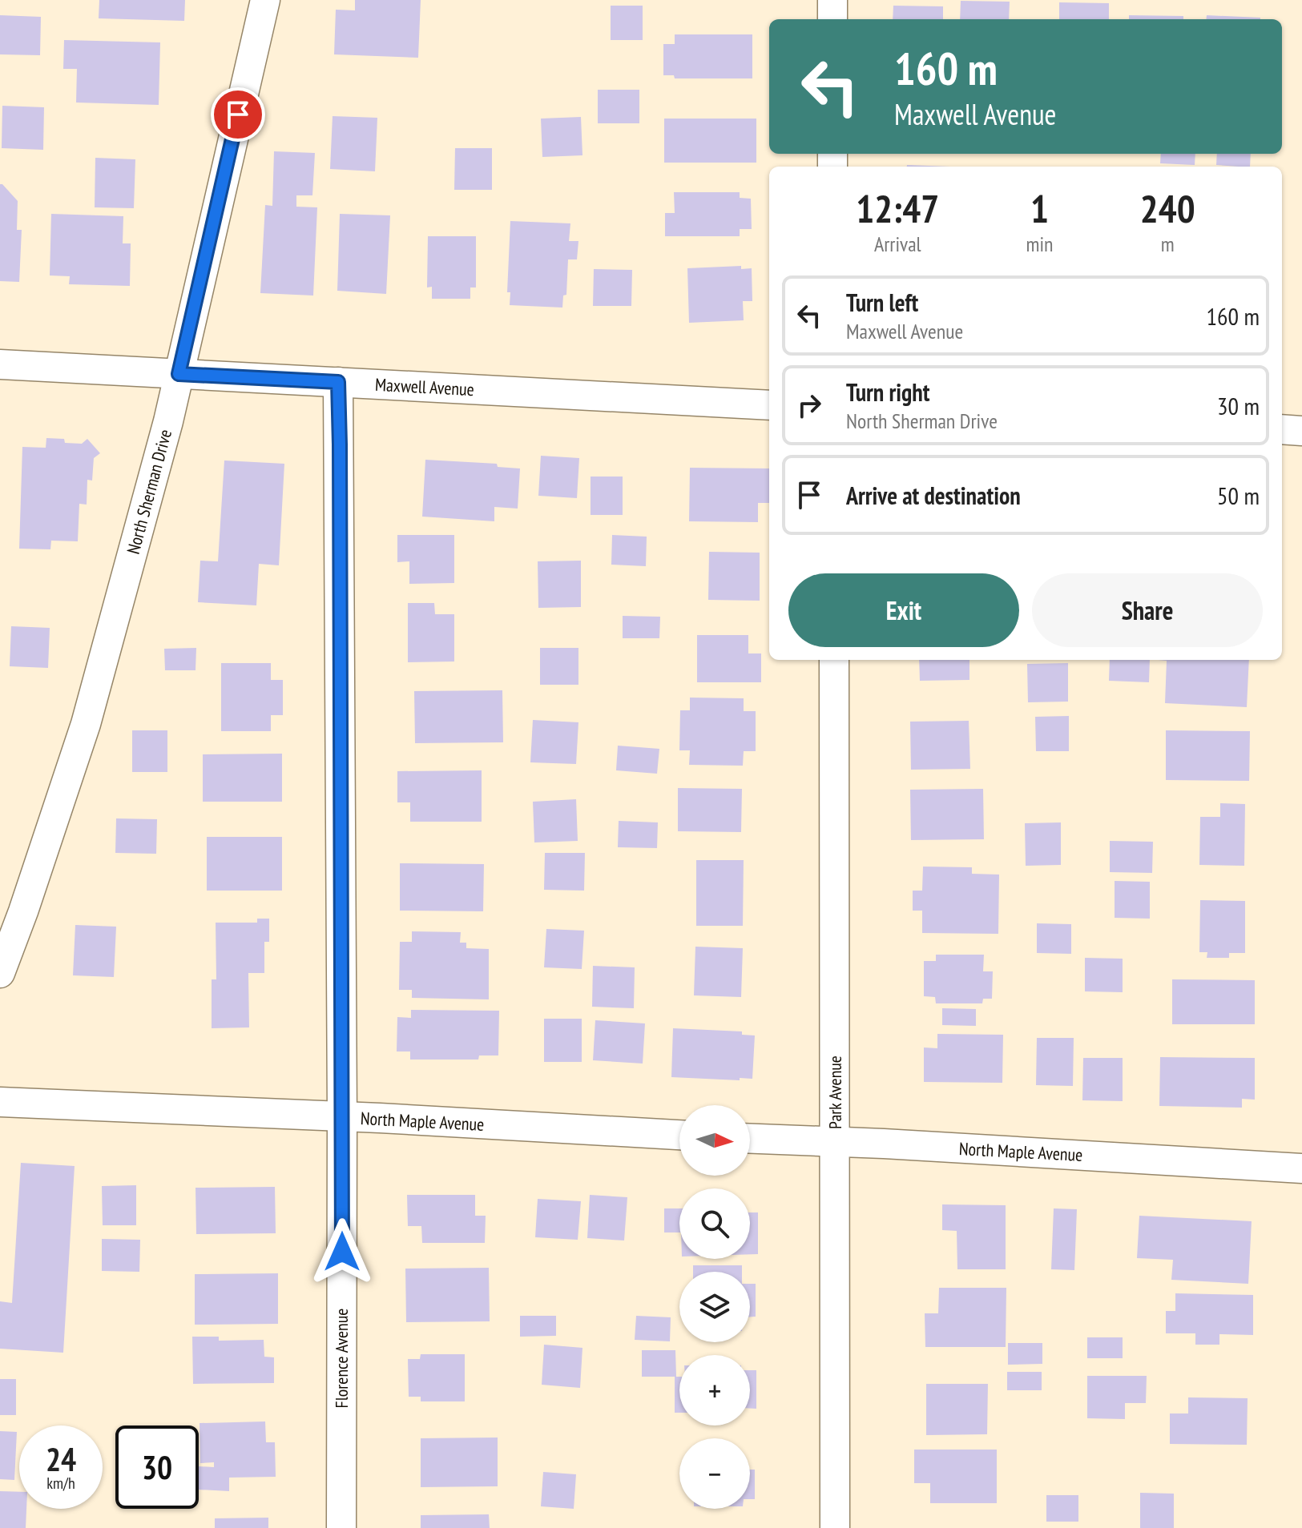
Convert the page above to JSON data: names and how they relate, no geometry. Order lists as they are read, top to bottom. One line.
{"streets":{"street":["Maxwell Avenue","North Sherman Drive","Park Avenue","North Maple Avenue","Florence Avenue"]},"crossings":[["Maxwell Avenue","North Sherman Drive"],["Maxwell Avenue","Florence Avenue"],["Park Avenue","North Maple Avenue"],["North Maple Avenue","Florence Avenue"]],"north":"right","page":{"turn":["160 m","Maxwell Avenue"],"eta":["12:47","Arrival","1","min","240","m"],"list":[{"name":"Turn left","note":"Maxwell Avenue","value":"160 m"},{"name":"Turn right","note":"North Sherman Drive","value":"30 m"},{"name":"Arrive at destination","value":"50 m"}],"buttons":["Exit","Share"],"map_buttons":["+","−"],"speed":"24 km/h","limit":"30"}}
